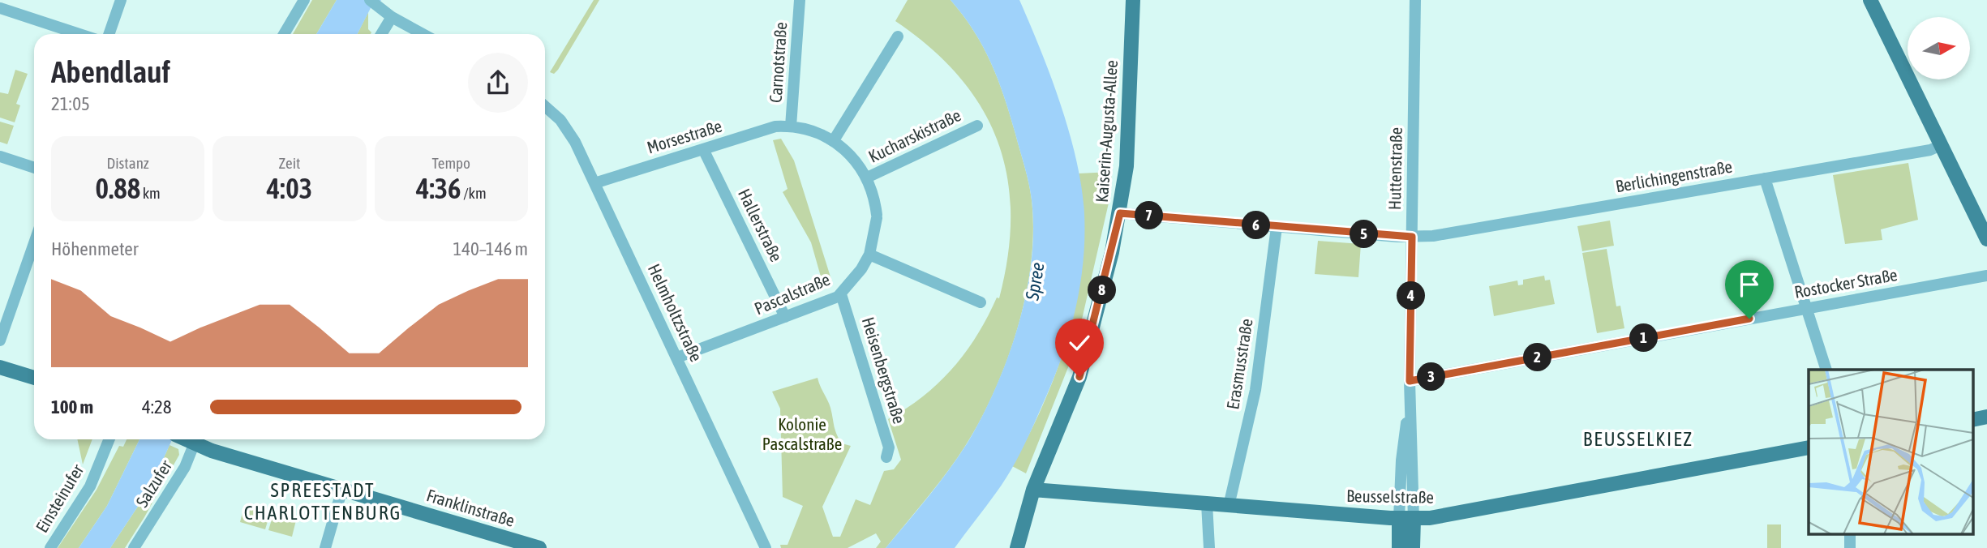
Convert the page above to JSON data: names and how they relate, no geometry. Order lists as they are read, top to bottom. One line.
{"streets":{"main road":["Kaiserin-Augusta-Allee","Beusselstraße","Franklinstraße"],"street":["Carnotstraße","Kucharskistraße","Morsestraße","Huttenstraße","Berlichingenstraße","Hallerstraße","Rostocker Straße","Pascalstraße","Helmholtzstraße","Erasmusstraße","Heisenbergstraße","Salzufer","Einsteinufer"]},"crossings":[["Carnotstraße","Morsestraße"],["Carnotstraße","Pascalstraße"],["Kaiserin-Augusta-Allee","Berlichingenstraße"],["Kaiserin-Augusta-Allee","Beusselstraße"],["Kucharskistraße","Pascalstraße"],["Morsestraße","Hallerstraße"],["Morsestraße","Pascalstraße"],["Morsestraße","Helmholtzstraße"],["Huttenstraße","Berlichingenstraße"],["Huttenstraße","Rostocker Straße"],["Huttenstraße","Beusselstraße"],["Berlichingenstraße","Erasmusstraße"],["Hallerstraße","Pascalstraße"],["Pascalstraße","Helmholtzstraße"],["Pascalstraße","Heisenbergstraße"],["Erasmusstraße","Beusselstraße"]],"districts":["BEUSSELKIEZ","SPREESTADT CHARLOTTENBURG"],"water":["Spree"],"parks":["Kolonie Pascalstraße"],"north":"right","page":{"heading":["Abendlauf","21:05"],"stats":[["Distanz","0.88 km"],["Zeit","4:03"],["Tempo","4:36 /km"]],"pins":["7","6","5","8","4","1","2","3"],"chart":["Höhenmeter","140–146 m"],"list":[{"name":"100 m","note":"4:28"}]}}
